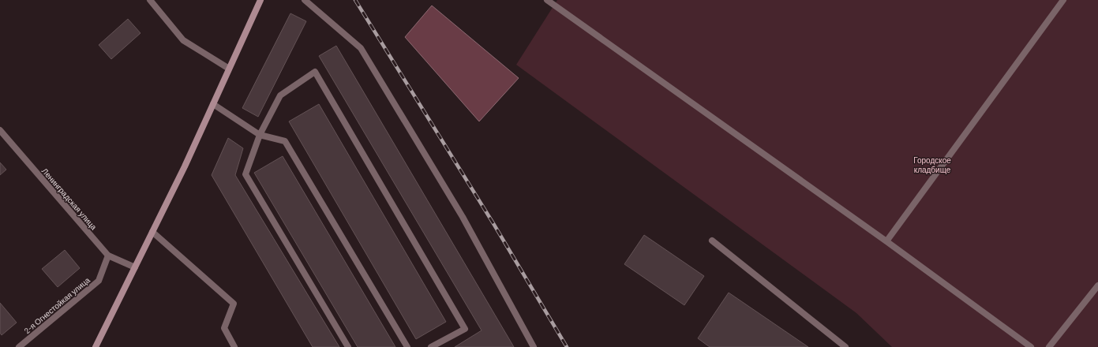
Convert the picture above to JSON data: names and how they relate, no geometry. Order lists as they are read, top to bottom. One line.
{"streets":{"street":["Ленинградская улица","2-я Огнестойкая улица"]},"crossings":[["Ленинградская улица","2-я Огнестойкая улица"]],"parks":["Городское кладбище"]}
